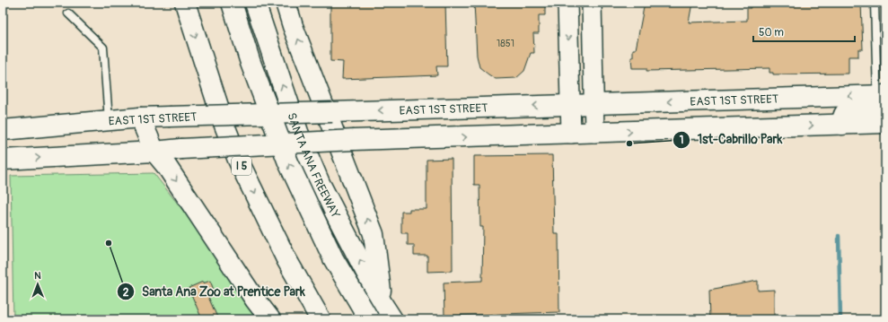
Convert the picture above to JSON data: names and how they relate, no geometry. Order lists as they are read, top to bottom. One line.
{"streets":{"main road":["EAST 1ST STREET","SANTA ANA FREEWAY","I 5"]},"places":["1st-Cabrillo Park","Santa Ana Zoo at Prentice Park"],"house_numbers":["1851"],"scale_bar":"50 m","north":"top"}
